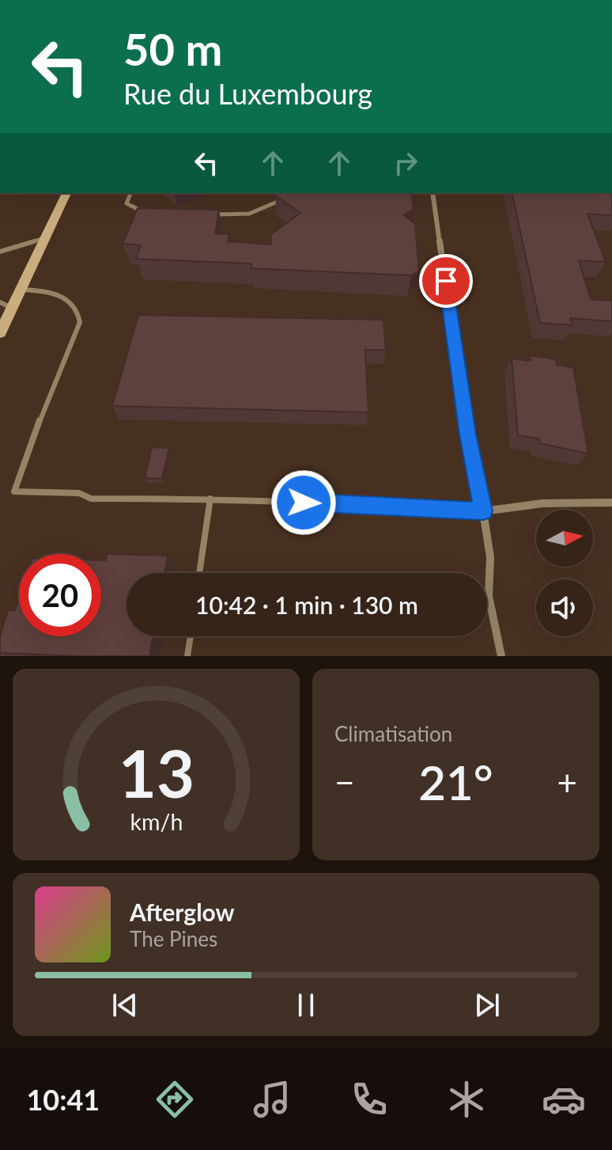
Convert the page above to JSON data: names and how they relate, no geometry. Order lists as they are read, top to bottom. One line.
{"north":"right","page":{"turn":["50 m","Rue du Luxembourg"],"limit":"20","trip":"10:42 · 1 min · 130 m","tile":"Climatisation","heat":["−","21°","+"],"song":["Afterglow","The Pines"],"tabs":"10:41","gauge":["13","km/h"]}}
